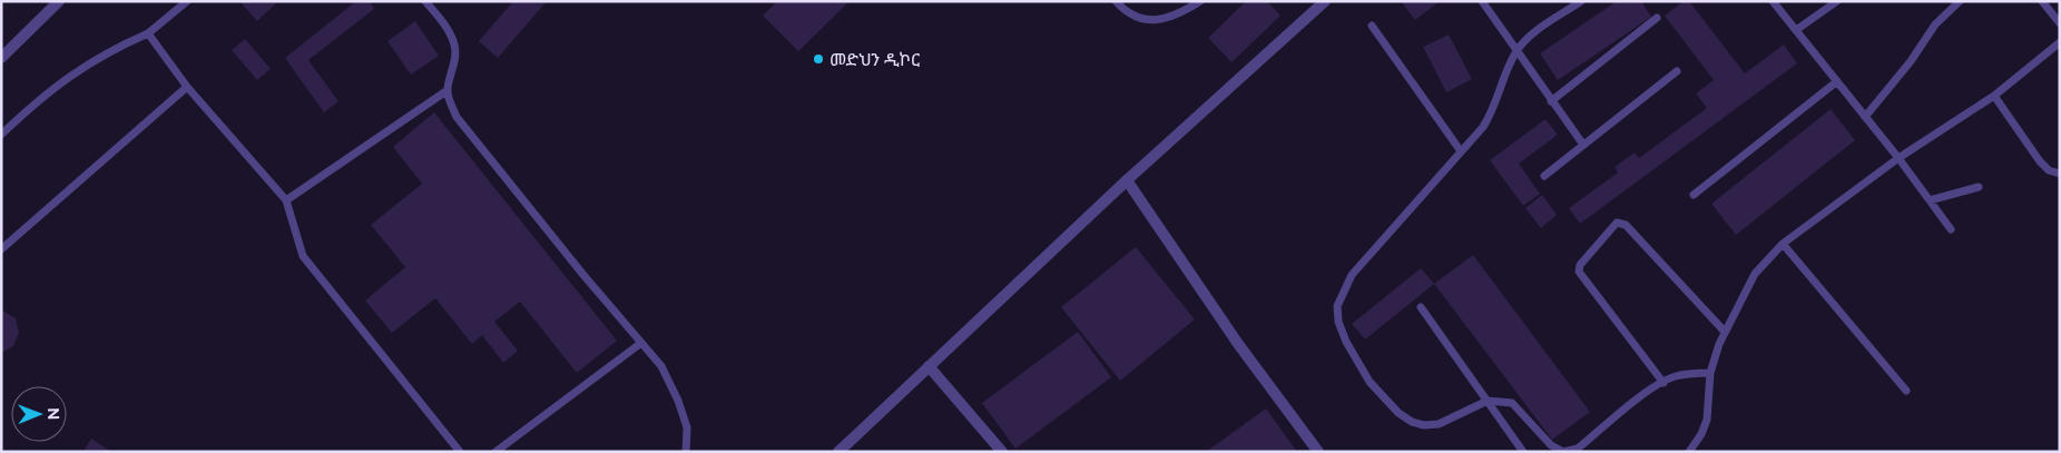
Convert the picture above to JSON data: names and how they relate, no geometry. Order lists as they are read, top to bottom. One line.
{"places":["መድህን ዲኮር"],"north":"right"}
